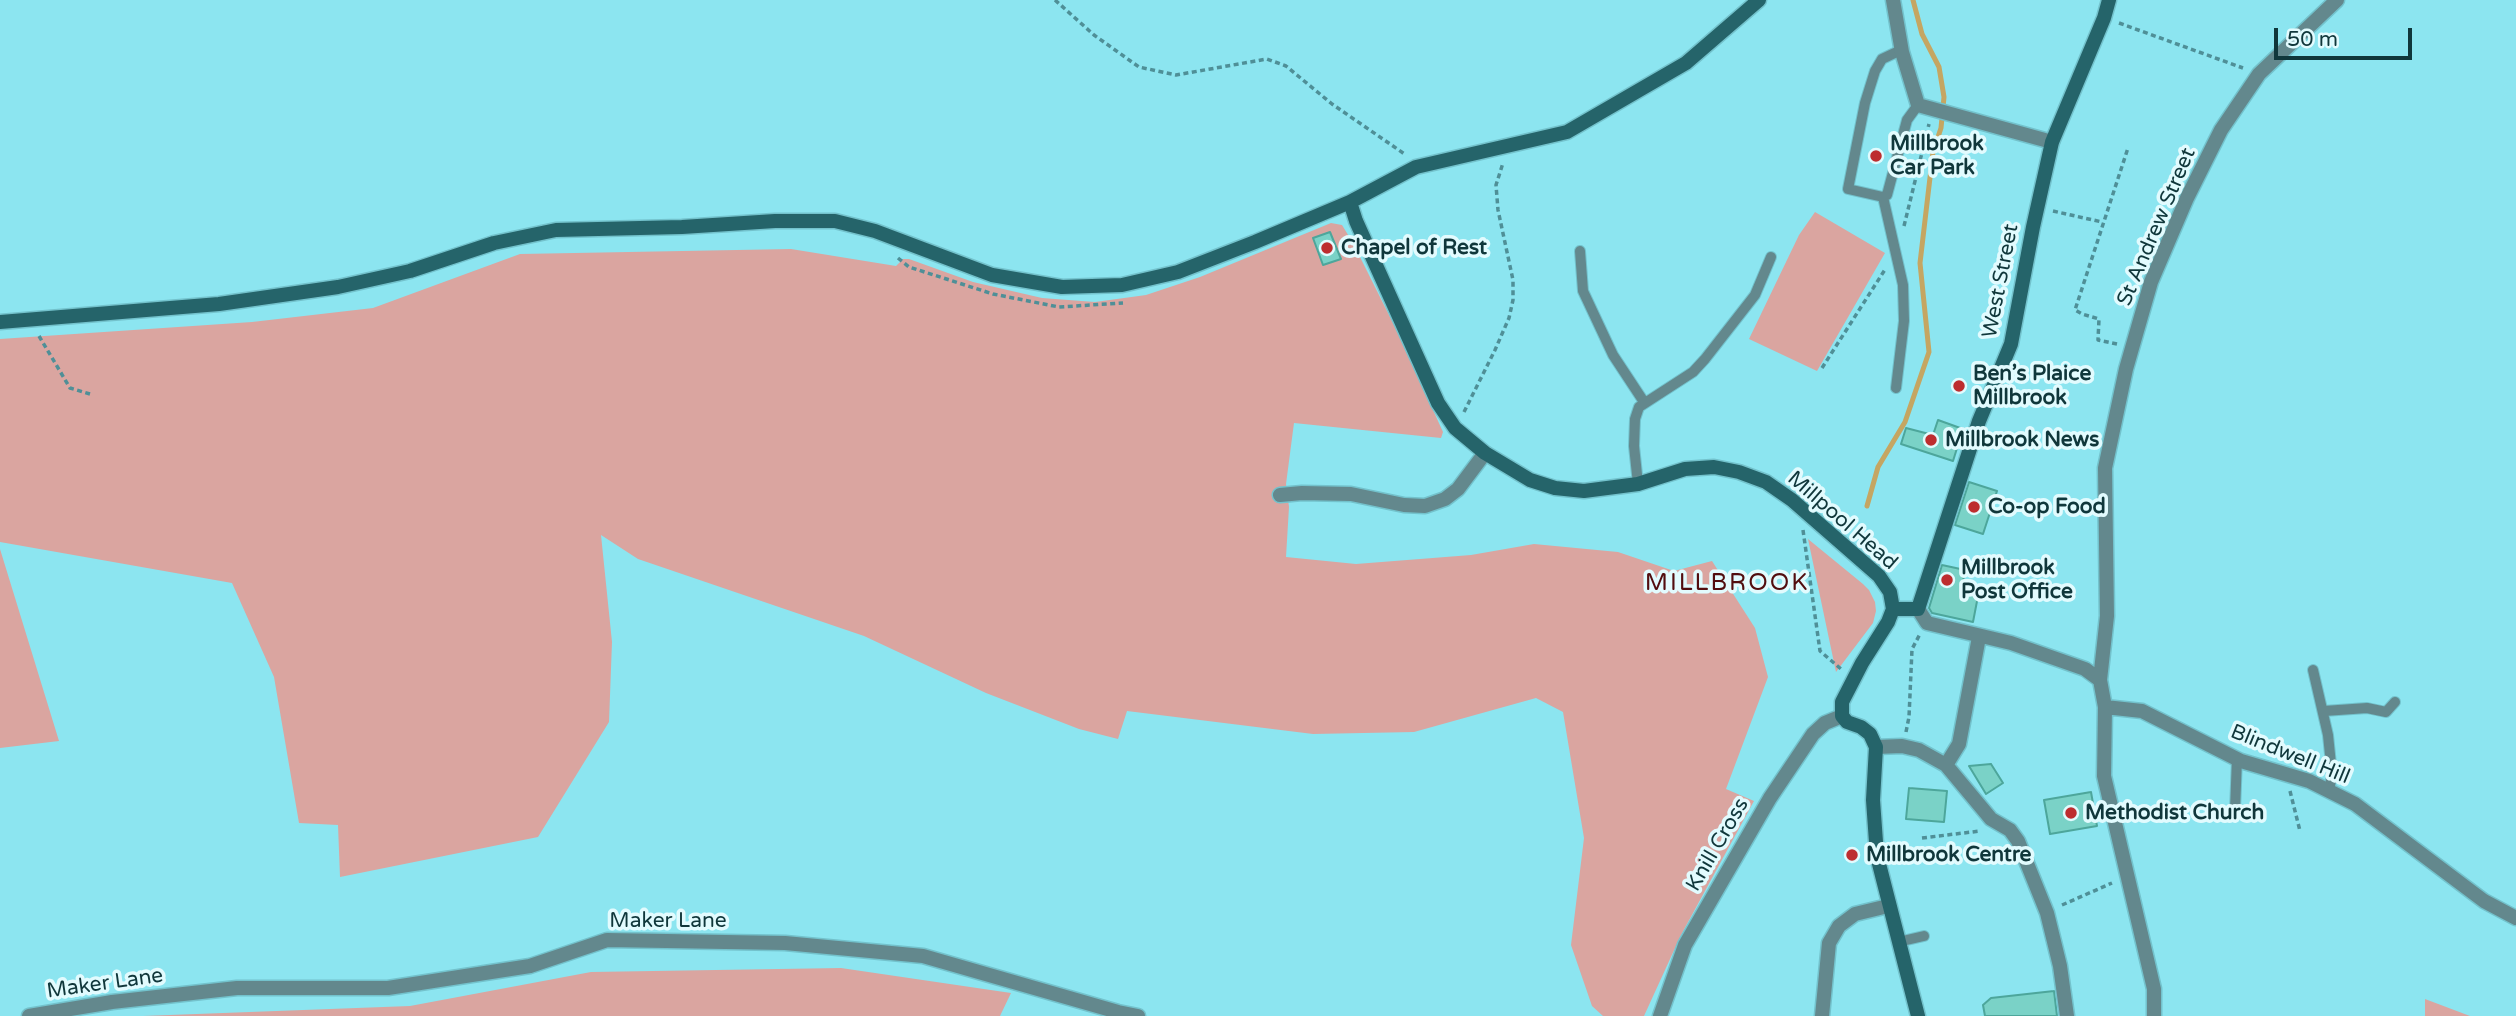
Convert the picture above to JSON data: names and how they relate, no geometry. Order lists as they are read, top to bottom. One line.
{"streets":{"street":["St Andrew Street","West Street","Millpool Head","Blindwell Hill","Knill Cross","Maker Lane"]},"crossings":[["St Andrew Street","Blindwell Hill"]],"districts":["MILLBROOK"],"places":["Millbrook Car Park","Chapel of Rest","Ben’s Plaice Millbrook","Millbrook News","Co-op Food","Millbrook Post Office","Methodist Church","Millbrook Centre"],"scale_bar":"50 m"}
